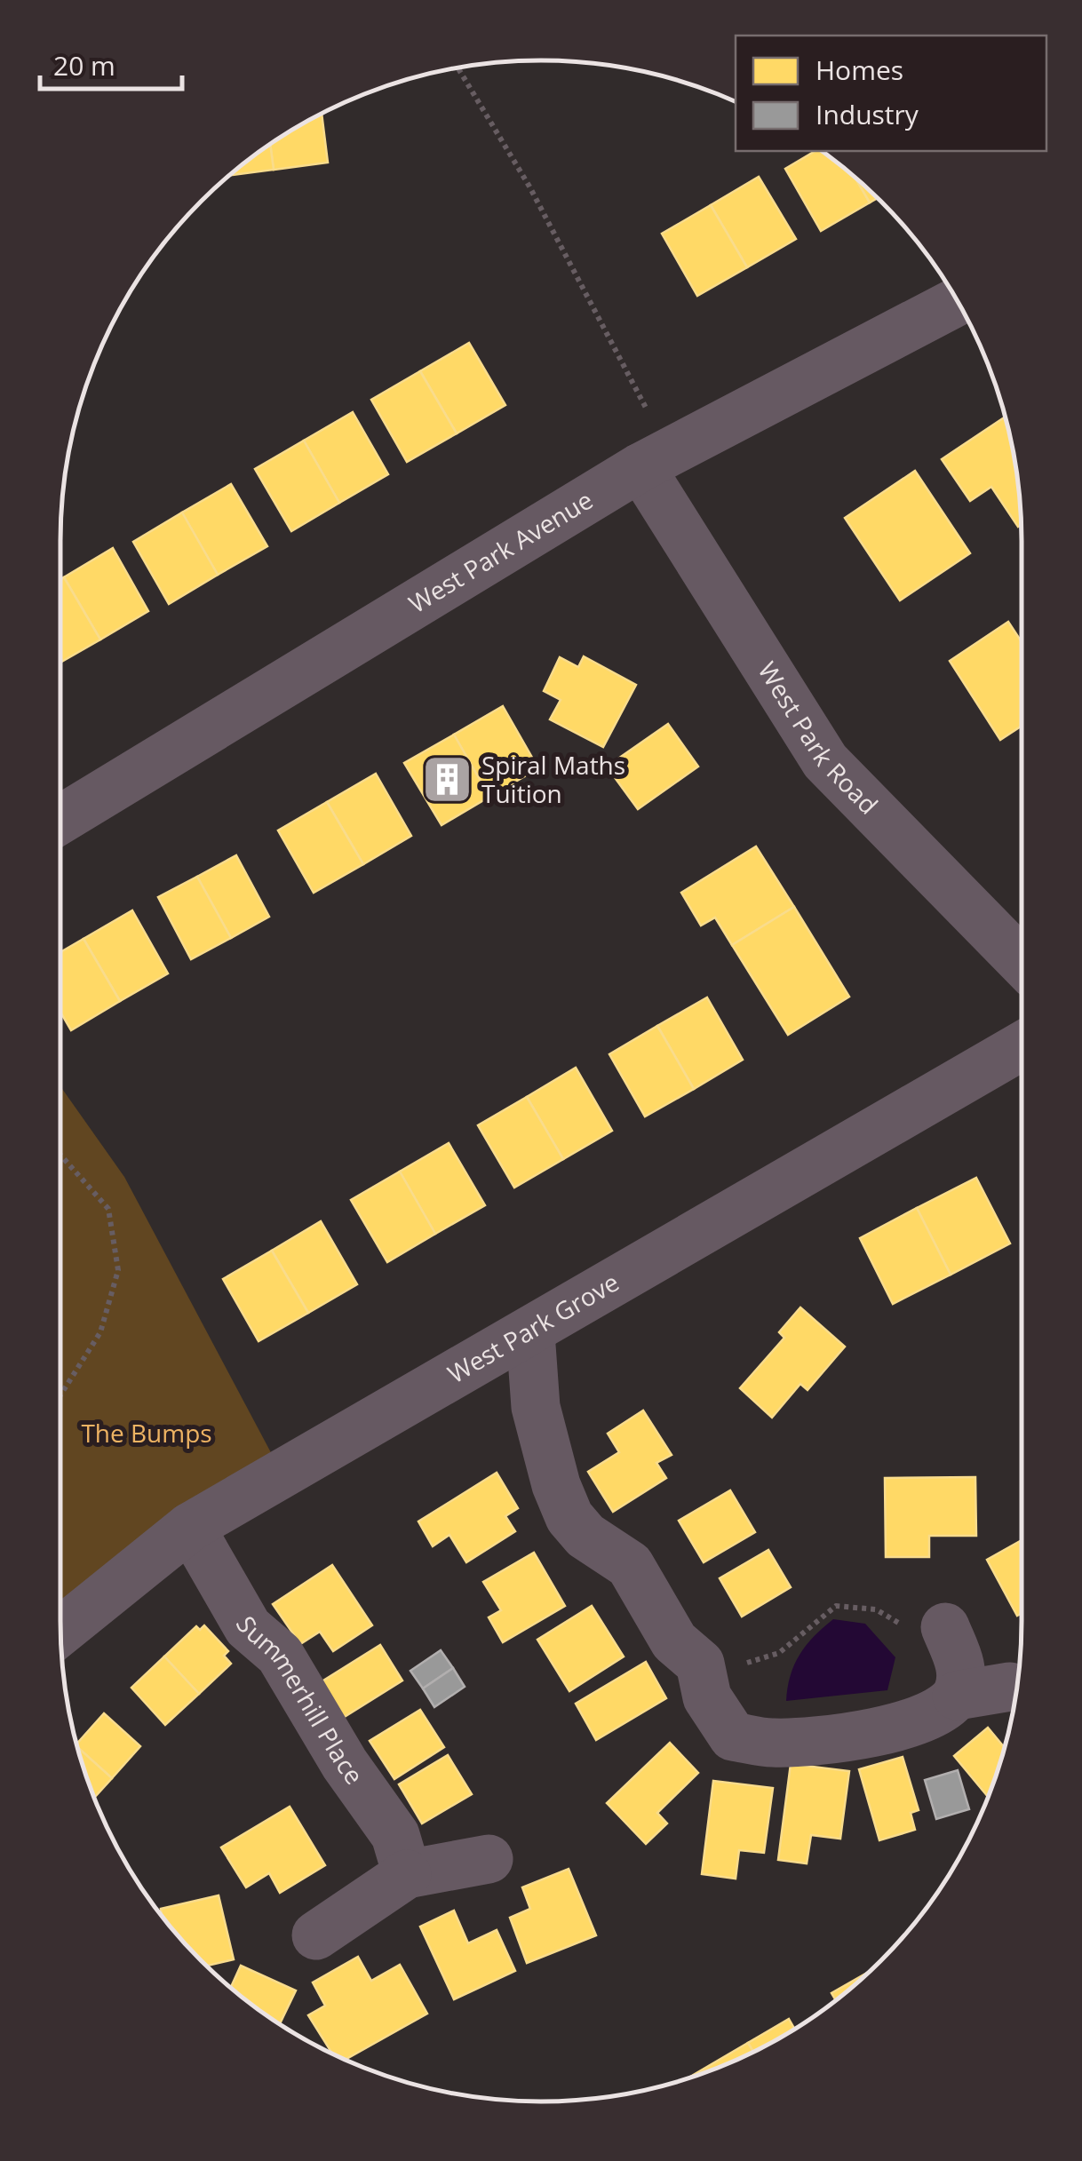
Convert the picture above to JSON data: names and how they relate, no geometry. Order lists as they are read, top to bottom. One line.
{"streets":{"street":["West Park Avenue","West Park Road","West Park Grove","Summerhill Place"]},"crossings":[["West Park Avenue","West Park Road"],["West Park Grove","Summerhill Place"]],"parks":["The Bumps"],"places":{"building":["Spiral Maths Tuition"]},"legend":["Homes","Industry"],"scale_bar":"20 m"}
